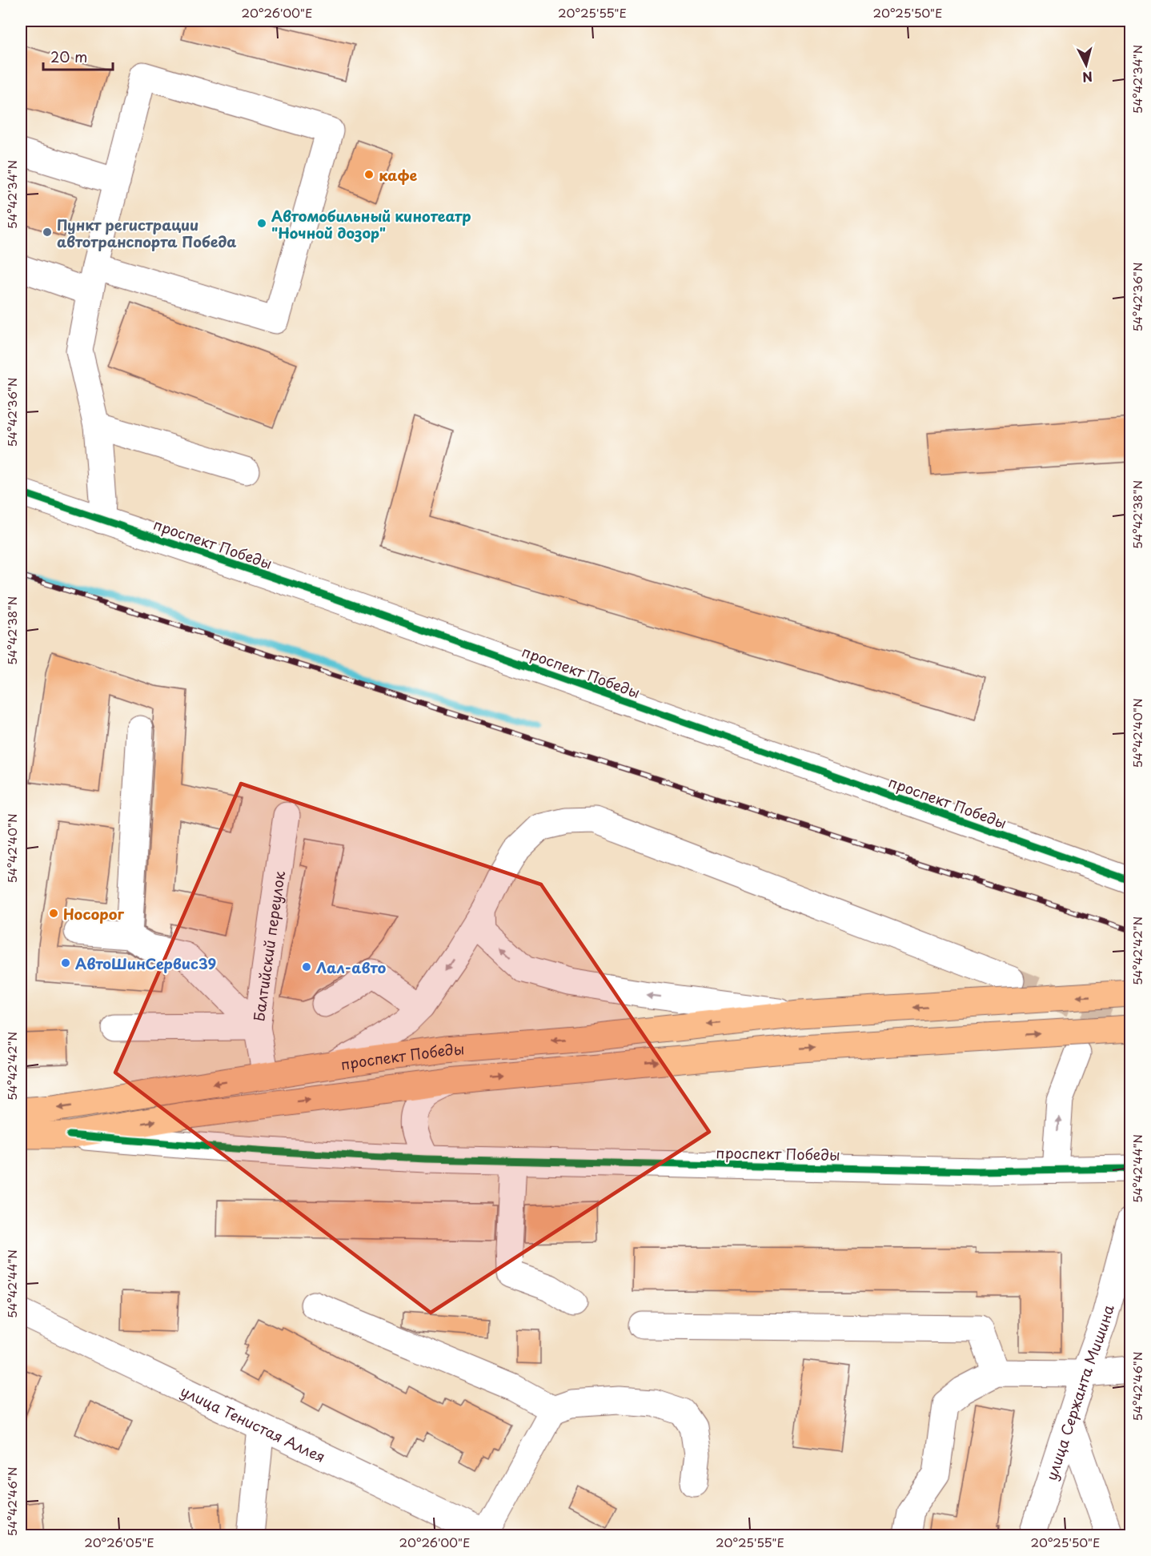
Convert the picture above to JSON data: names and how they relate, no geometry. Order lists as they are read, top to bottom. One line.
{"streets":{"main road":["проспект Победы"],"street":["Балтийский переулок","улица Сержанта Мишина","улица Тенистая Аллея"]},"crossings":[["проспект Победы","Балтийский переулок"]],"places":["кафе","Автомобильный кинотеатр \"Ночной дозор\"","Пункт регистрации автотранспорта Победа","Носорог","АвтоШинСервис39","Лал-авто"],"scale_bar":"20 m","north":"bottom","coordinates":["20°26'00\"E","20°25'55\"E","20°25'50\"E","54°42'34\"N","54°42'36\"N","54°42'38\"N","54°42'40\"N","54°42'42\"N","54°42'44\"N","54°42'46\"N","20°26'05\"E"]}
